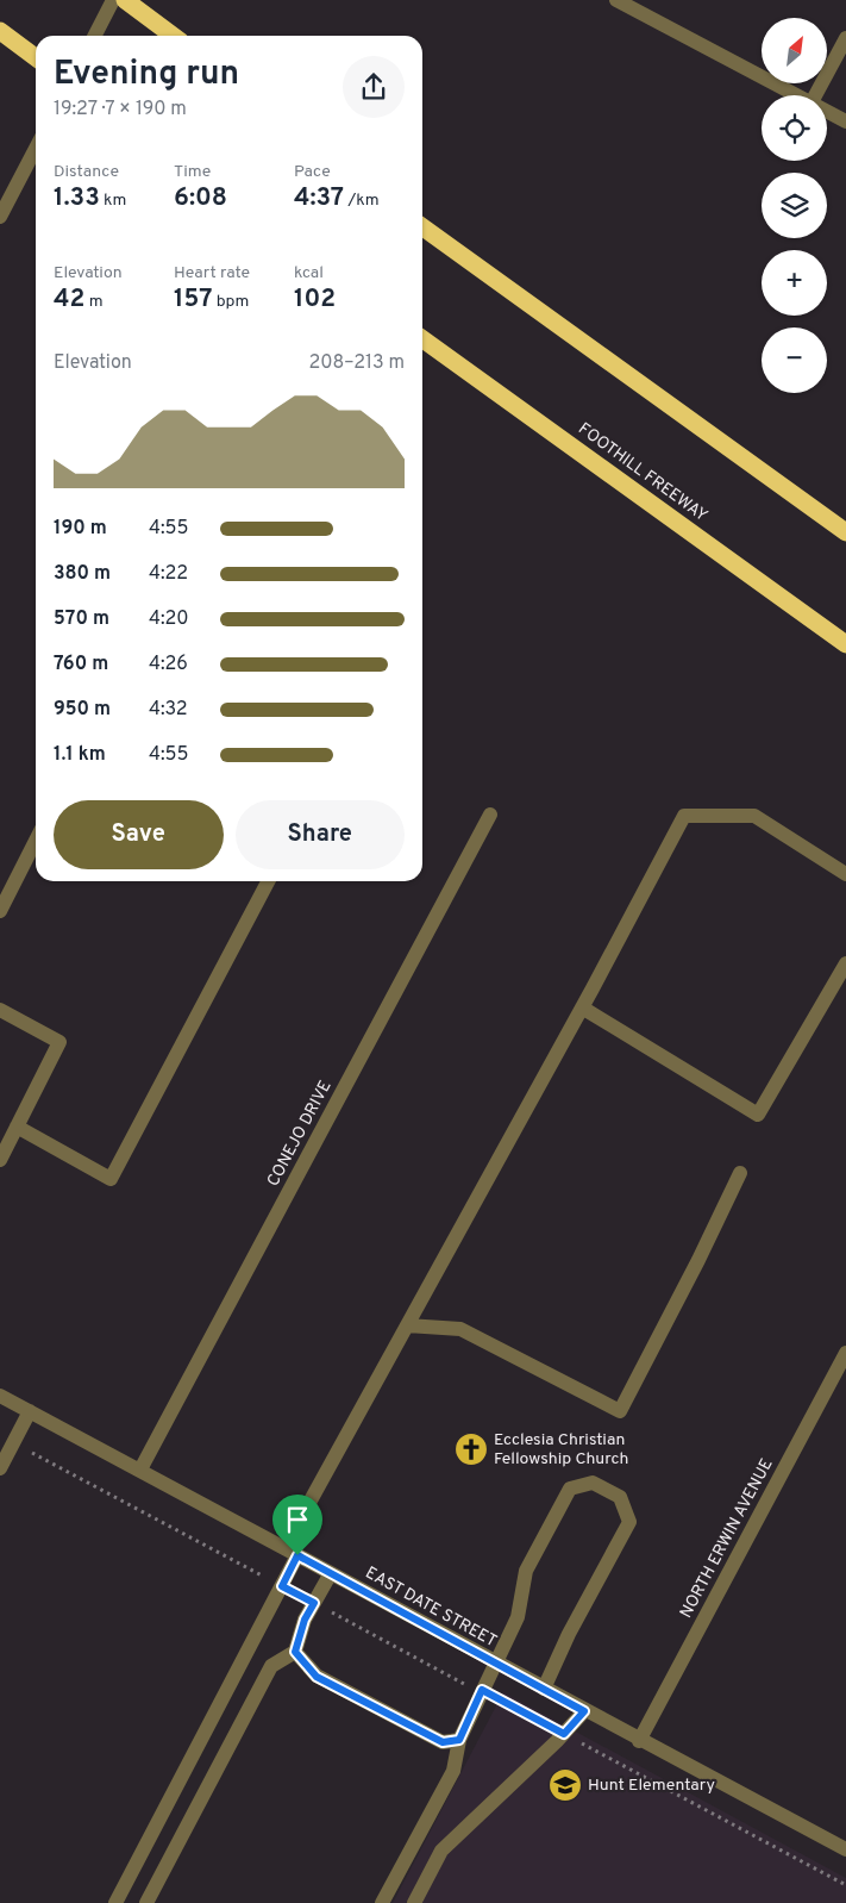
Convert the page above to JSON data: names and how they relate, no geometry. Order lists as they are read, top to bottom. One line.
{"streets":{"highway":["FOOTHILL FREEWAY"],"street":["CONEJO DRIVE","NORTH ERWIN AVENUE","EAST DATE STREET"]},"crossings":[["CONEJO DRIVE","EAST DATE STREET"],["NORTH ERWIN AVENUE","EAST DATE STREET"]],"places":{"church":["Ecclesia Christian Fellowship Church"],"school or university":["Hunt Elementary"]},"north":"top right","page":{"map_buttons":["+","−"],"heading":["Evening run","19:27 · 7 × 190 m"],"stats":[["Distance","1.33 km"],["Time","6:08"],["Pace","4:37 /km"],["Elevation","42 m"],["Heart rate","157 bpm"],["kcal","102"]],"chart":["Elevation","208–213 m"],"list":[{"name":"190 m","note":"4:55"},{"name":"380 m","note":"4:22"},{"name":"570 m","note":"4:20"},{"name":"760 m","note":"4:26"},{"name":"950 m","note":"4:32"},{"name":"1.1 km","note":"4:55"}],"buttons":["Save","Share"]}}
